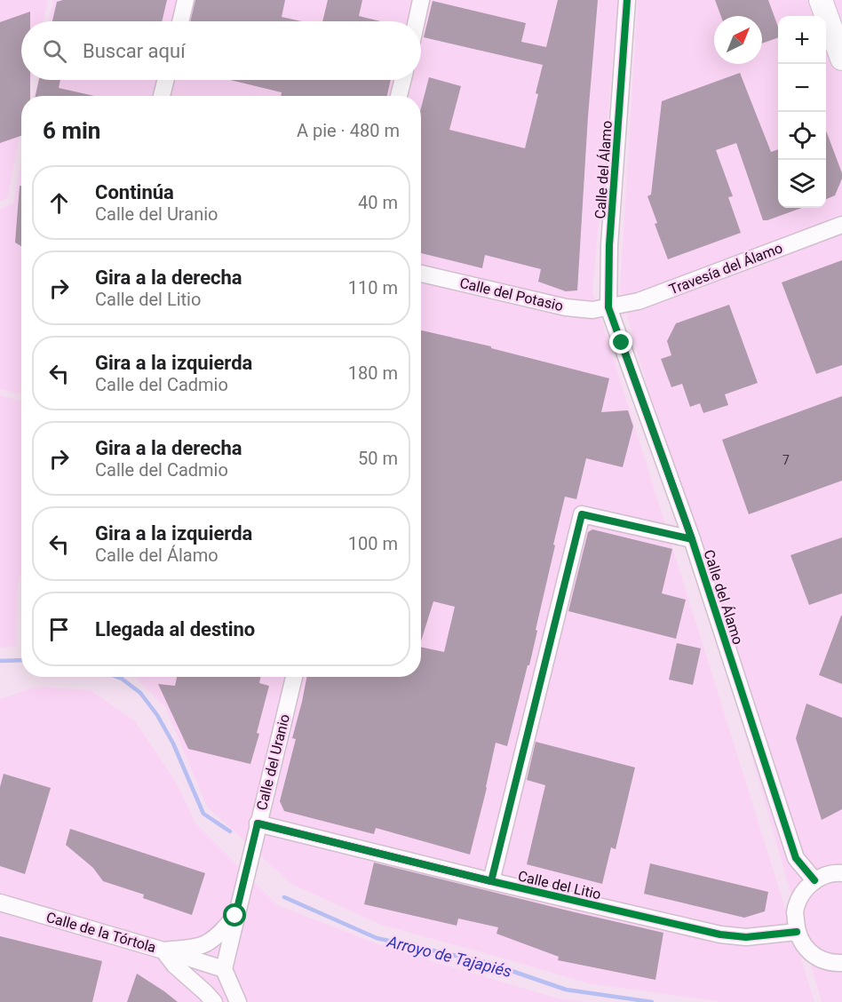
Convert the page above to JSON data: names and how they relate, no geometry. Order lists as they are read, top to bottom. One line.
{"streets":{"street":["Calle del Álamo","Travesía del Álamo","Calle del Potasio","Calle del Uranio","Calle del Litio","Calle de la Tórtola"]},"crossings":[["Calle del Álamo","Travesía del Álamo"],["Calle del Álamo","Calle del Potasio"],["Travesía del Álamo","Calle del Potasio"],["Calle del Uranio","Calle del Litio"]],"water":["Arroyo de Tajapiés"],"house_numbers":["7"],"north":"top right","page":{"map_buttons":["+","−"],"search":"Buscar aquí","heading":["6 min","A pie · 480 m"],"list":[["Continúa","Calle del Uranio","40 m"],["Gira a la derecha","Calle del Litio","110 m"],["Gira a la izquierda","Calle del Cadmio","180 m"],["Gira a la derecha","Calle del Cadmio","50 m"],["Gira a la izquierda","Calle del Álamo","100 m"],"Llegada al destino"]}}
